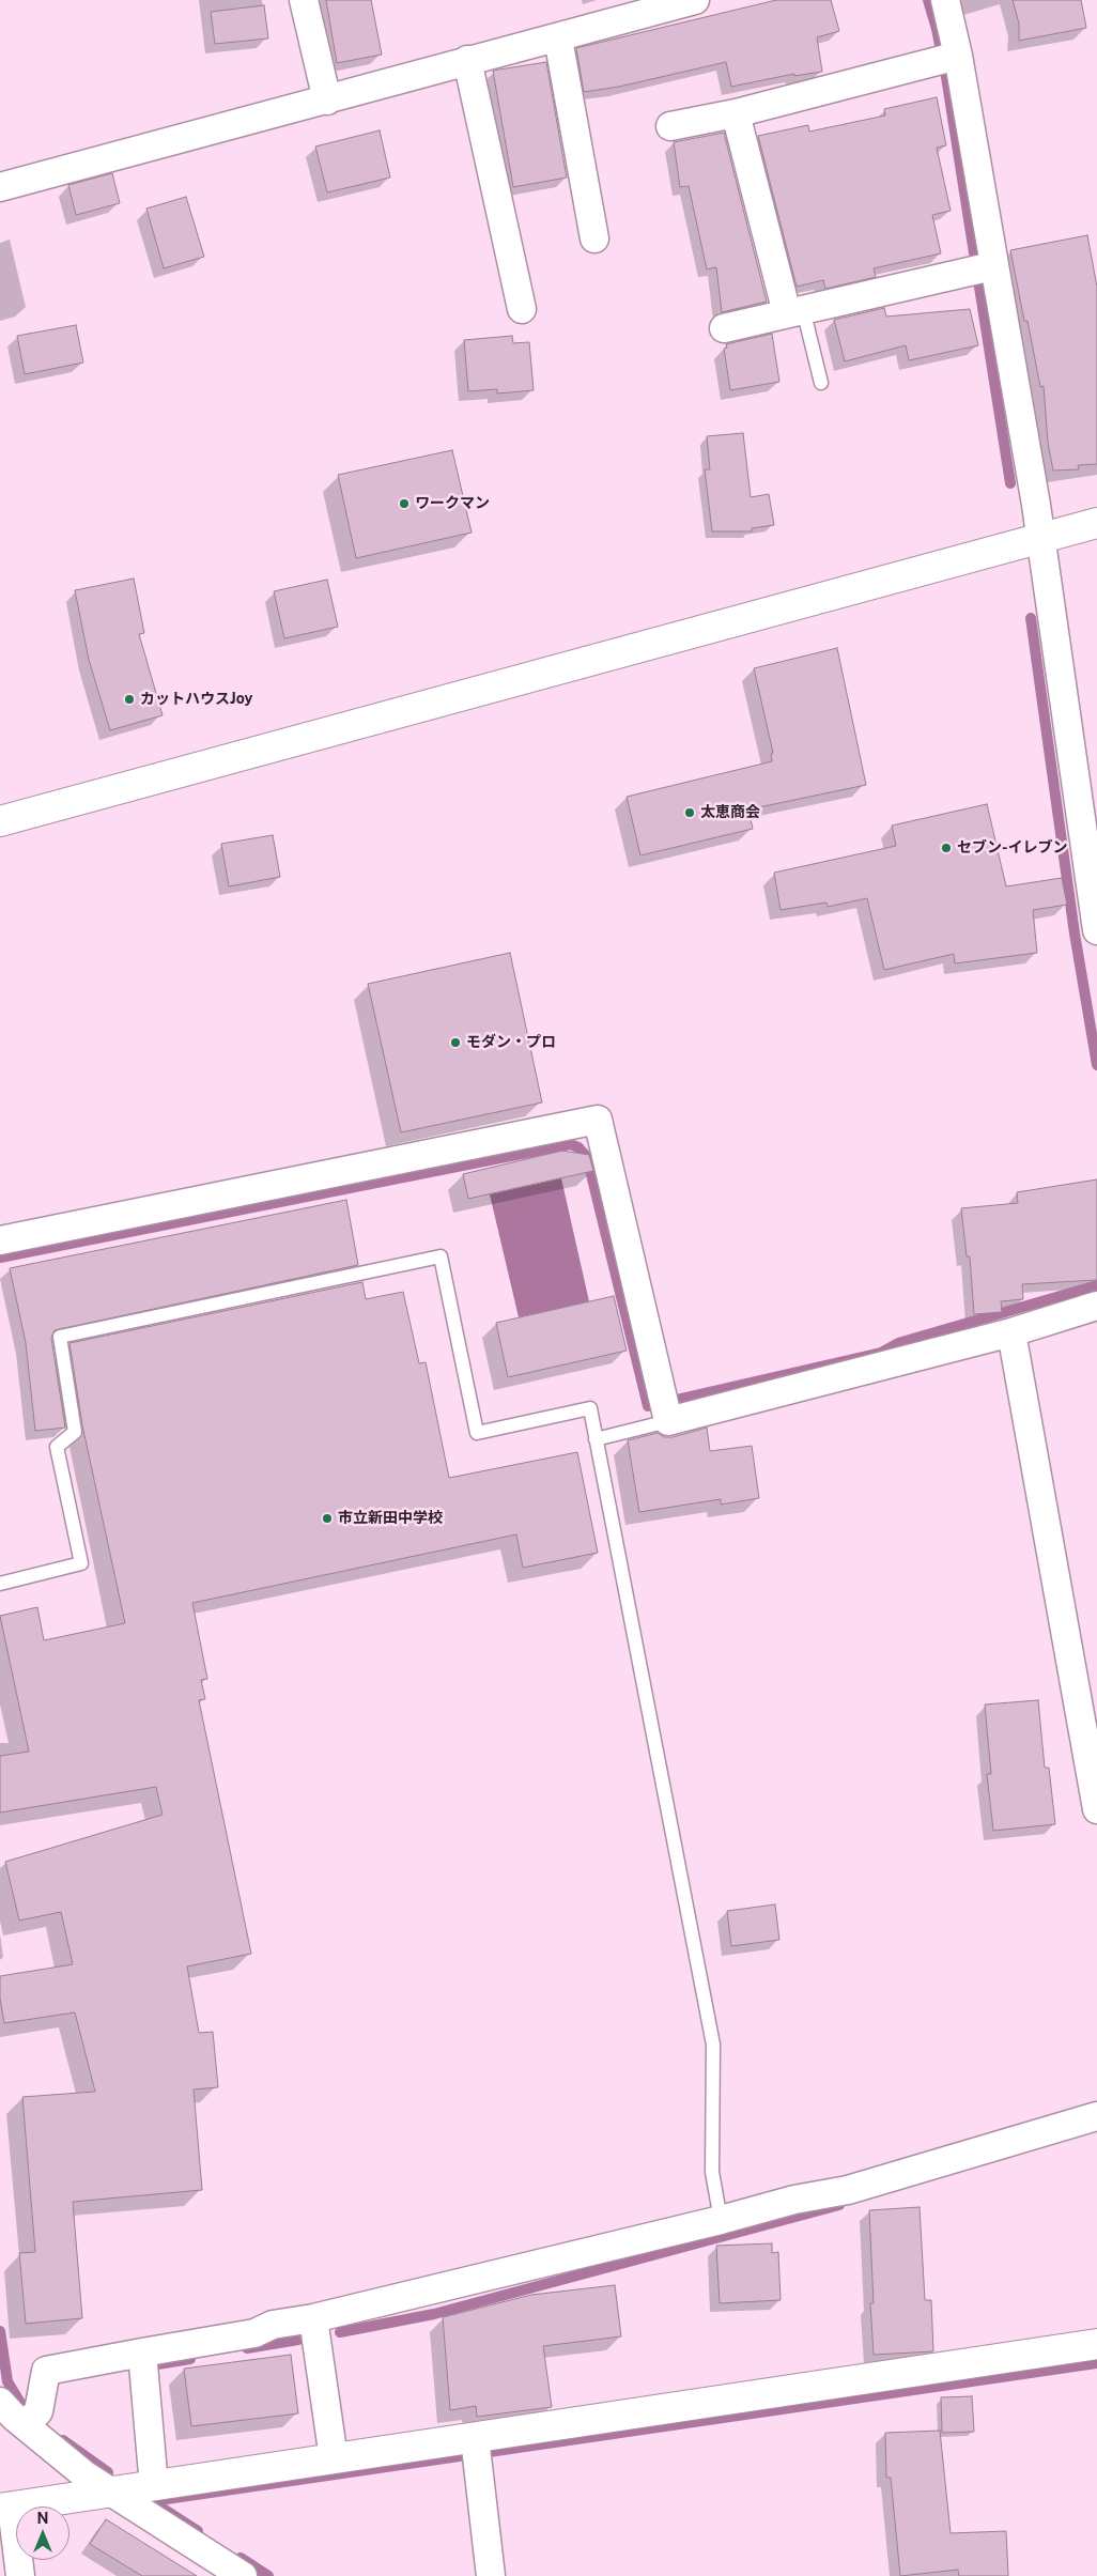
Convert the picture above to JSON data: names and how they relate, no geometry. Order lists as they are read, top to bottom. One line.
{"places":["ワークマン","カットハウスJoy","太恵商会","セブン-イレブン","モダン・プロ","市立新田中学校"],"north":"top"}
